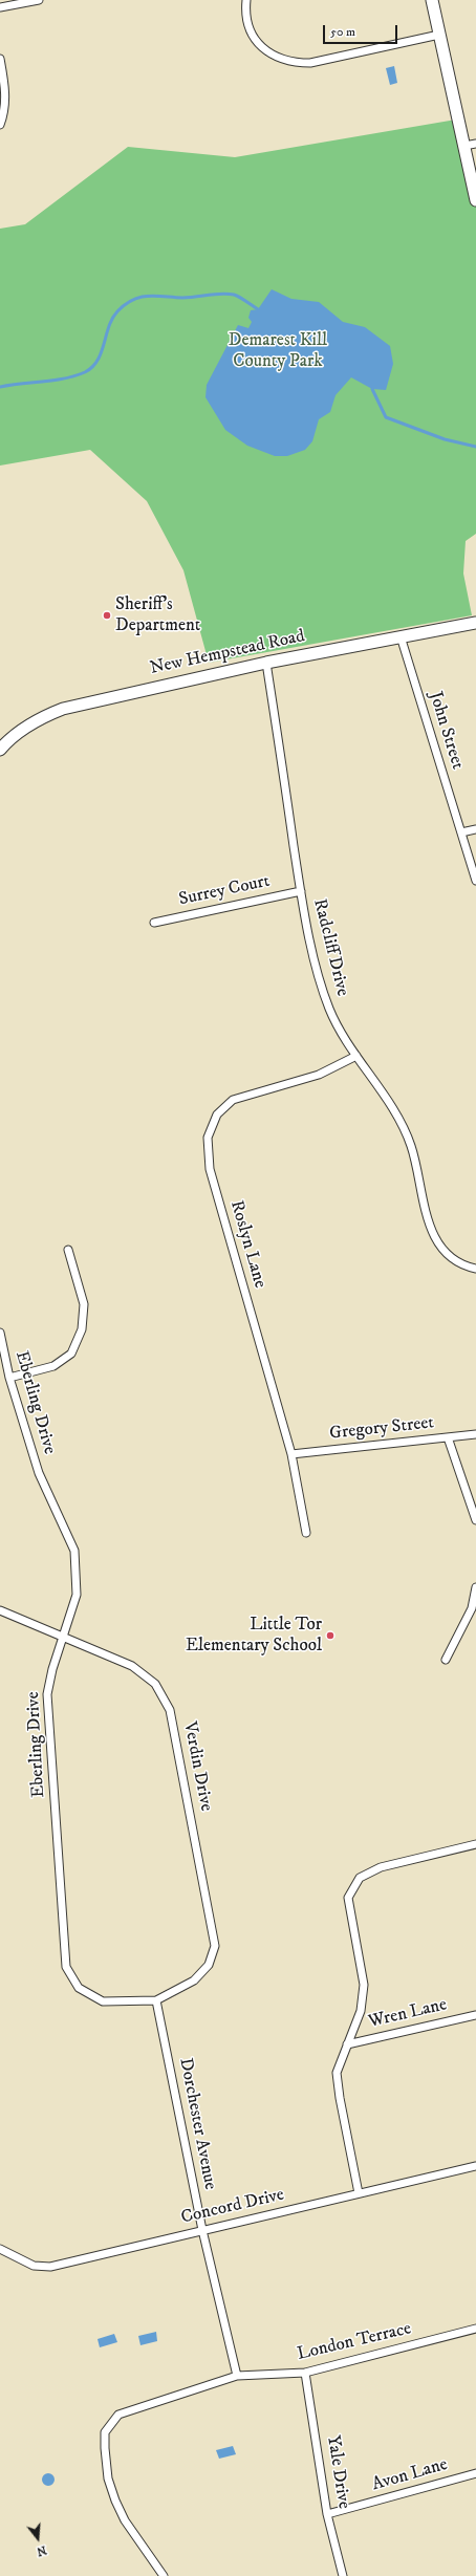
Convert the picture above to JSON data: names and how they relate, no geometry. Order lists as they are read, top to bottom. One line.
{"streets":{"street":["New Hempstead Road","John Street","Surrey Court","Radcliff Drive","Roslyn Lane","Eberling Drive","Gregory Street","Verdin Drive","Wren Lane","Dorchester Avenue","Concord Drive","London Terrace","Yale Drive","Avon Lane"]},"crossings":[["New Hempstead Road","John Street"],["New Hempstead Road","Radcliff Drive"],["Surrey Court","Radcliff Drive"],["Radcliff Drive","Roslyn Lane"],["Roslyn Lane","Gregory Street"],["Eberling Drive","Verdin Drive"],["Eberling Drive","Dorchester Avenue"],["Verdin Drive","Dorchester Avenue"],["Dorchester Avenue","Concord Drive"],["Dorchester Avenue","London Terrace"],["London Terrace","Yale Drive"],["Yale Drive","Avon Lane"]],"parks":["Demarest Kill County Park"],"places":["Sheriff's Department","Little Tor Elementary School"],"scale_bar":"50 m","north":"bottom"}
